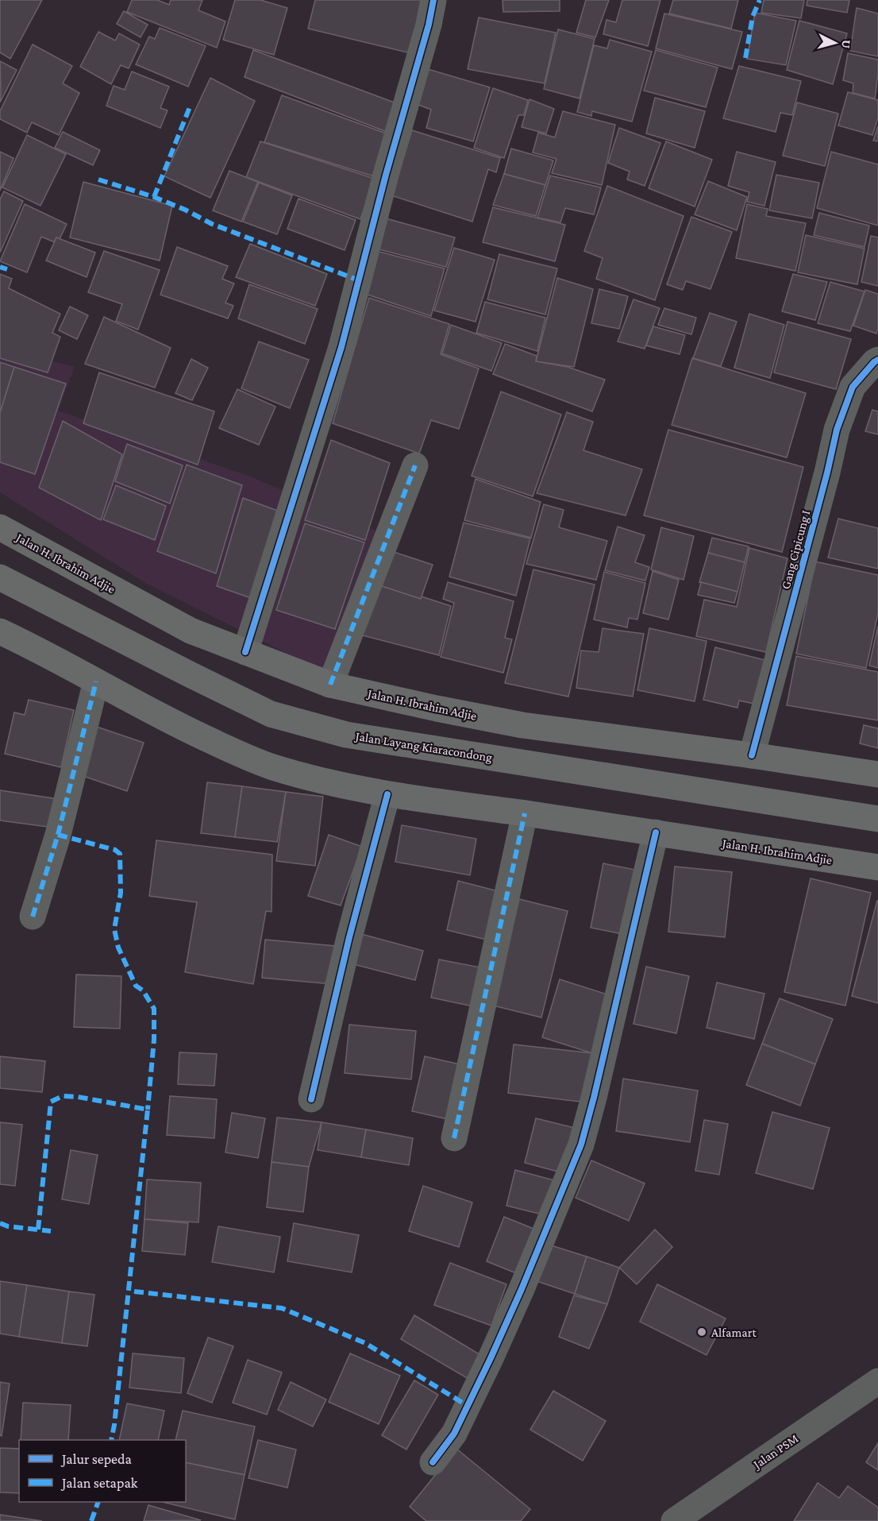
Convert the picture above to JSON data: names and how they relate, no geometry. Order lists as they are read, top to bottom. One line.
{"streets":{"main road":["Jalan H. Ibrahim Adjie","Jalan Layang Kiaracondong"],"street":["Gang Cipicung I","Jalan PSM"]},"crossings":[["Gang Cipicung I","Jalan H. Ibrahim Adjie"]],"places":["Alfamart"],"legend":["Jalur sepeda","Jalan setapak"],"north":"right"}
